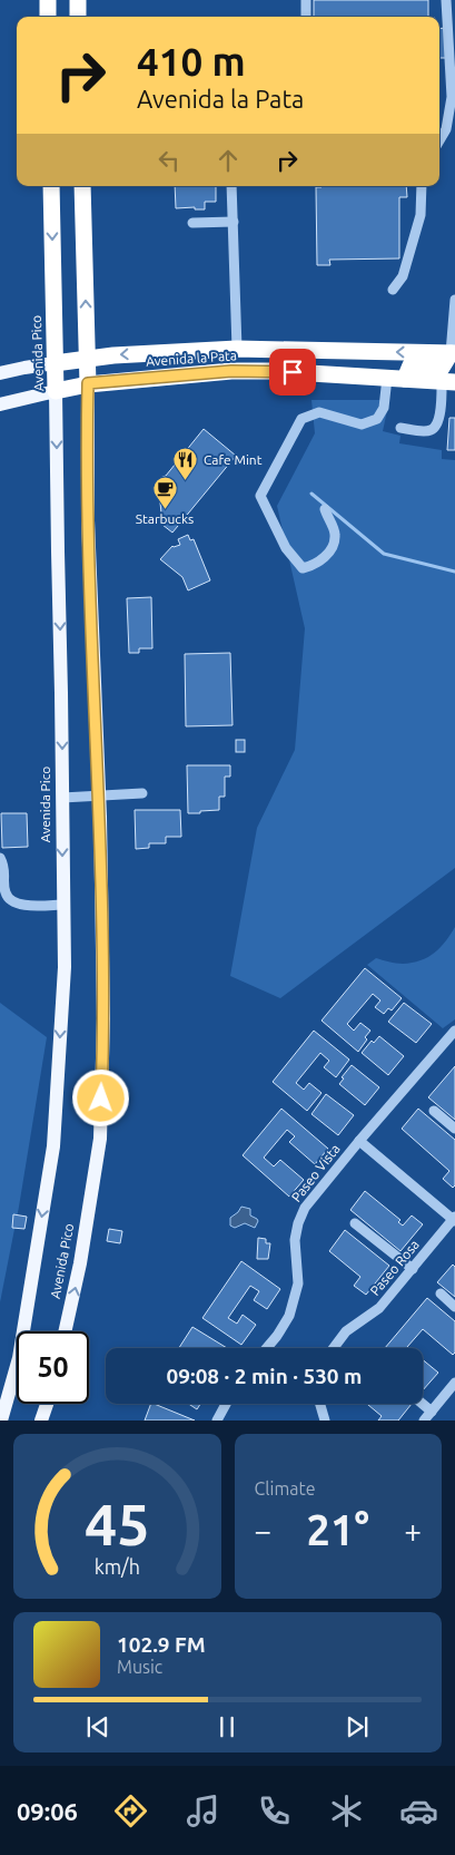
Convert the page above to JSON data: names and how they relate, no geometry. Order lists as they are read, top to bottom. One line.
{"streets":{"highway":["Avenida Pico","Avenida la Pata"],"street":["Paseo Vista","Paseo Rosa"]},"crossings":[["Avenida Pico","Avenida la Pata"]],"places":{"restaurant":["Cafe Mint"],"cafe":["Starbucks"]},"page":{"turn":["410 m","Avenida la Pata"],"limit":"50","trip":"09:08 · 2 min · 530 m","tile":"Climate","heat":["−","21°","+"],"song":["102.9 FM","Music"],"tabs":"09:06","gauge":["45","km/h"]}}
